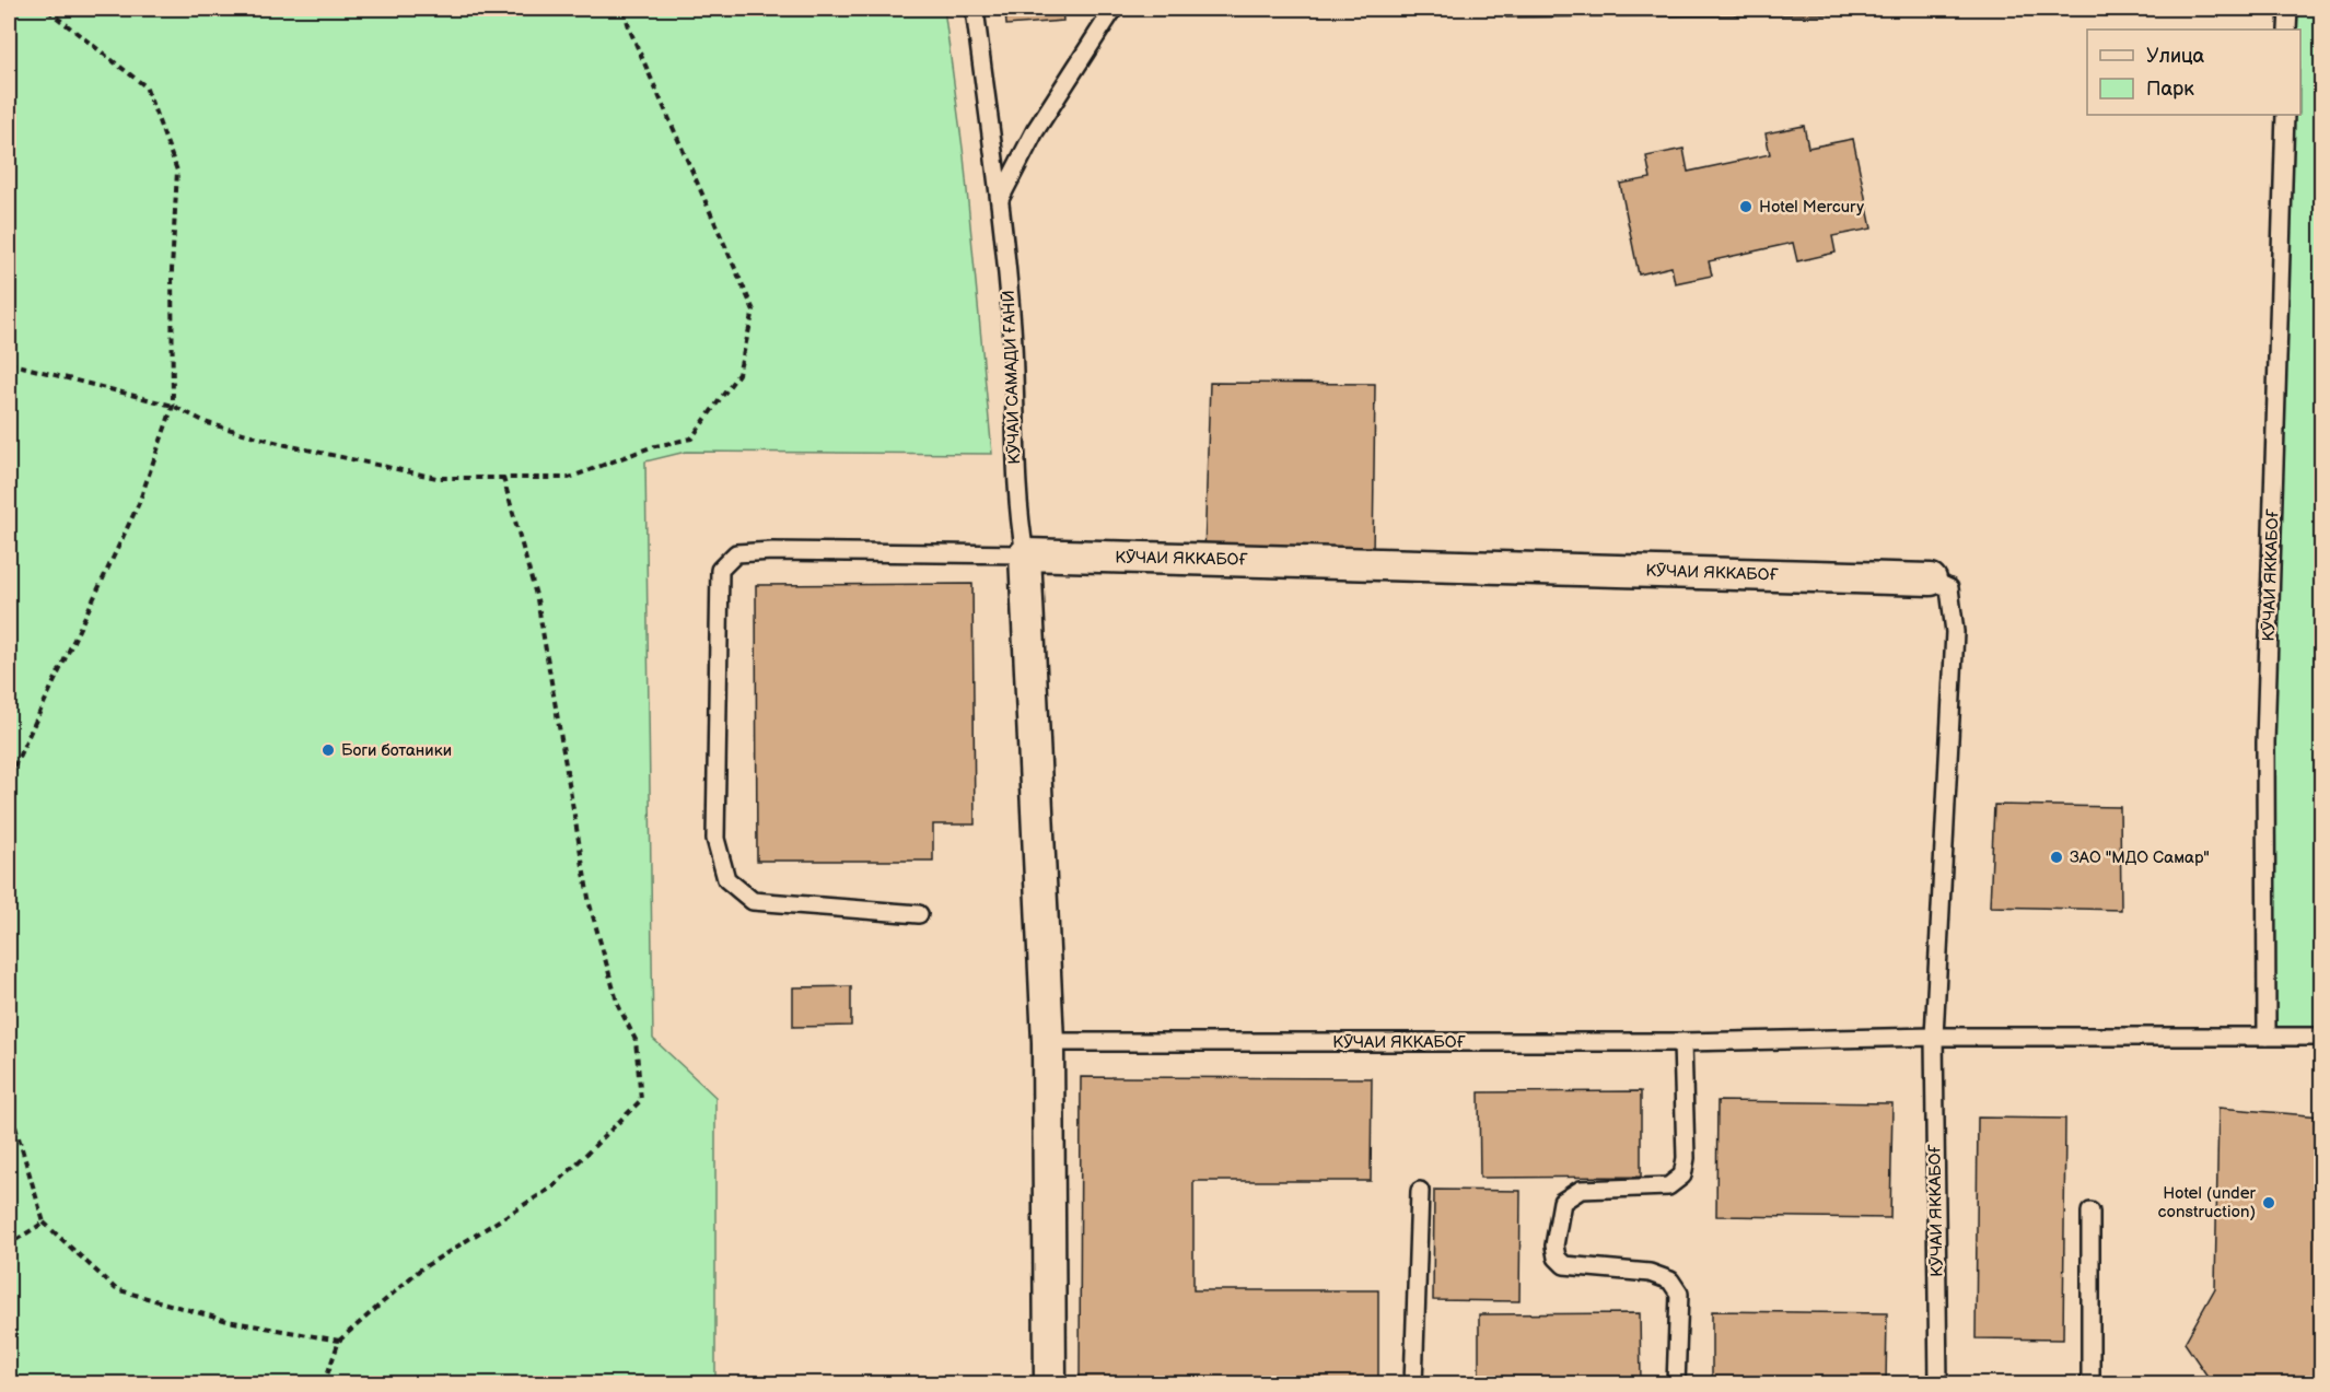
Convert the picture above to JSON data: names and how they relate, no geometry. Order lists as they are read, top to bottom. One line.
{"streets":{"street":["КӮЧАИ ЯККАБОҒ"],"lane":["КӮЧАИ САМАДИ ҒАНӢ"]},"crossings":[["КӮЧАИ САМАДИ ҒАНӢ","КӮЧАИ ЯККАБОҒ"]],"places":["Hotel Mercury","Боги ботаники","ЗАО \"МДО Самар\"","Hotel (under construction)"],"legend":["Улица","Парк"]}
